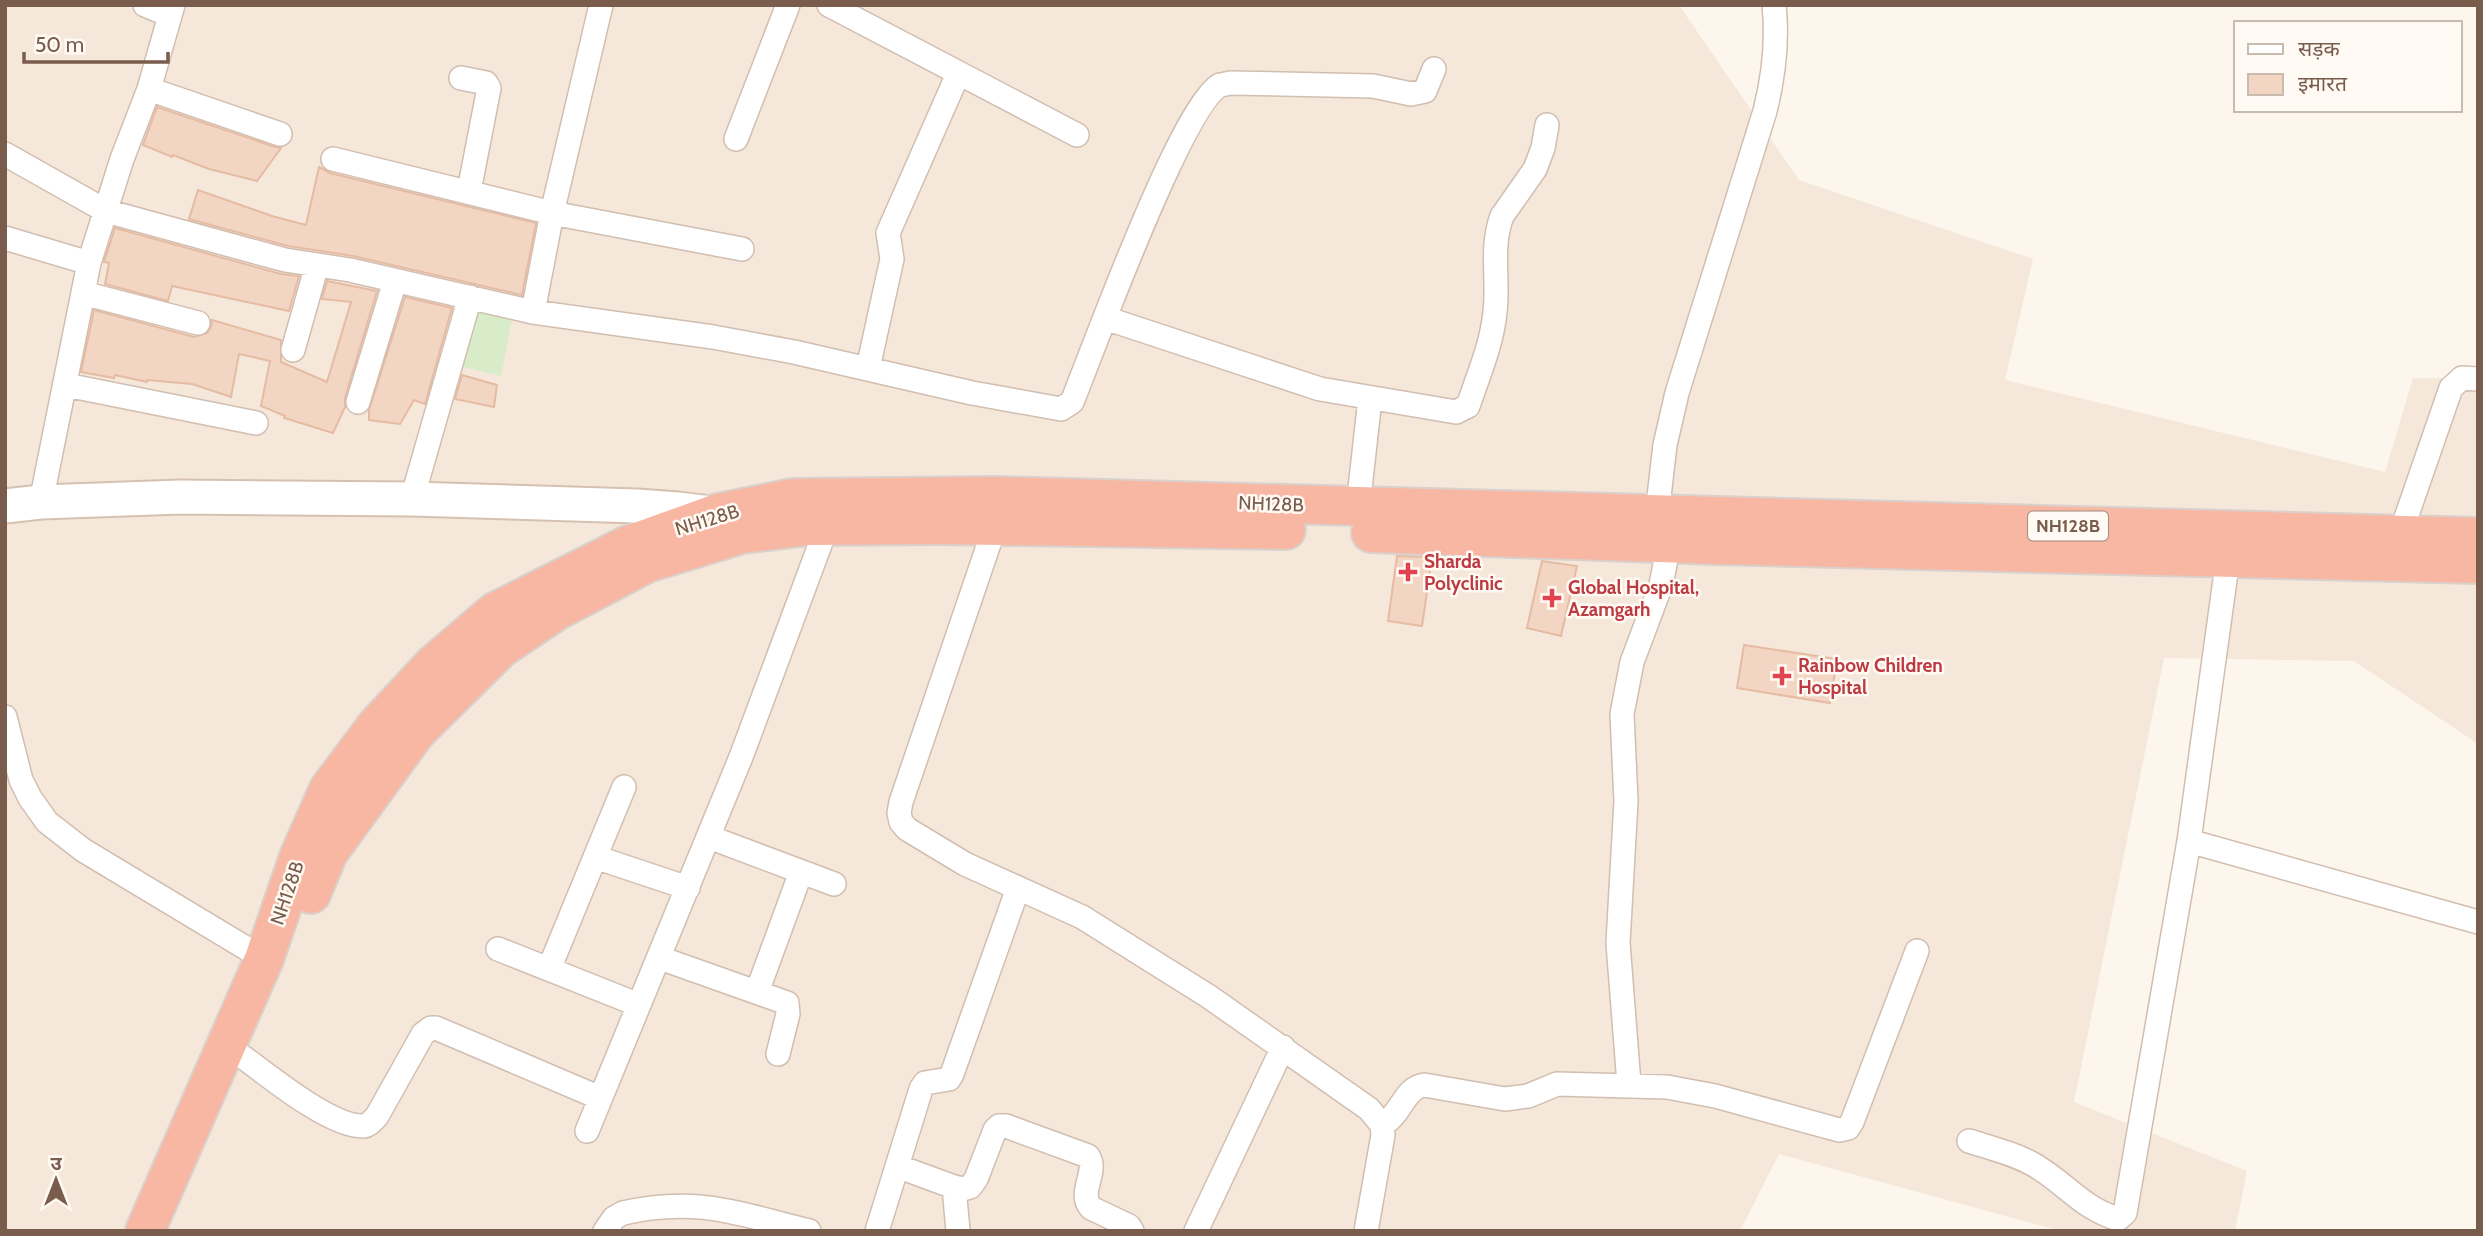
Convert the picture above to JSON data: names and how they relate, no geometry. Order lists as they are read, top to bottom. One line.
{"streets":{"highway":["NH128B"]},"places":{"health":["Sharda Polyclinic","Global Hospital, Azamgarh","Rainbow Children Hospital"]},"legend":["सड़क","इमारत"],"scale_bar":"50 m","north":"top"}
